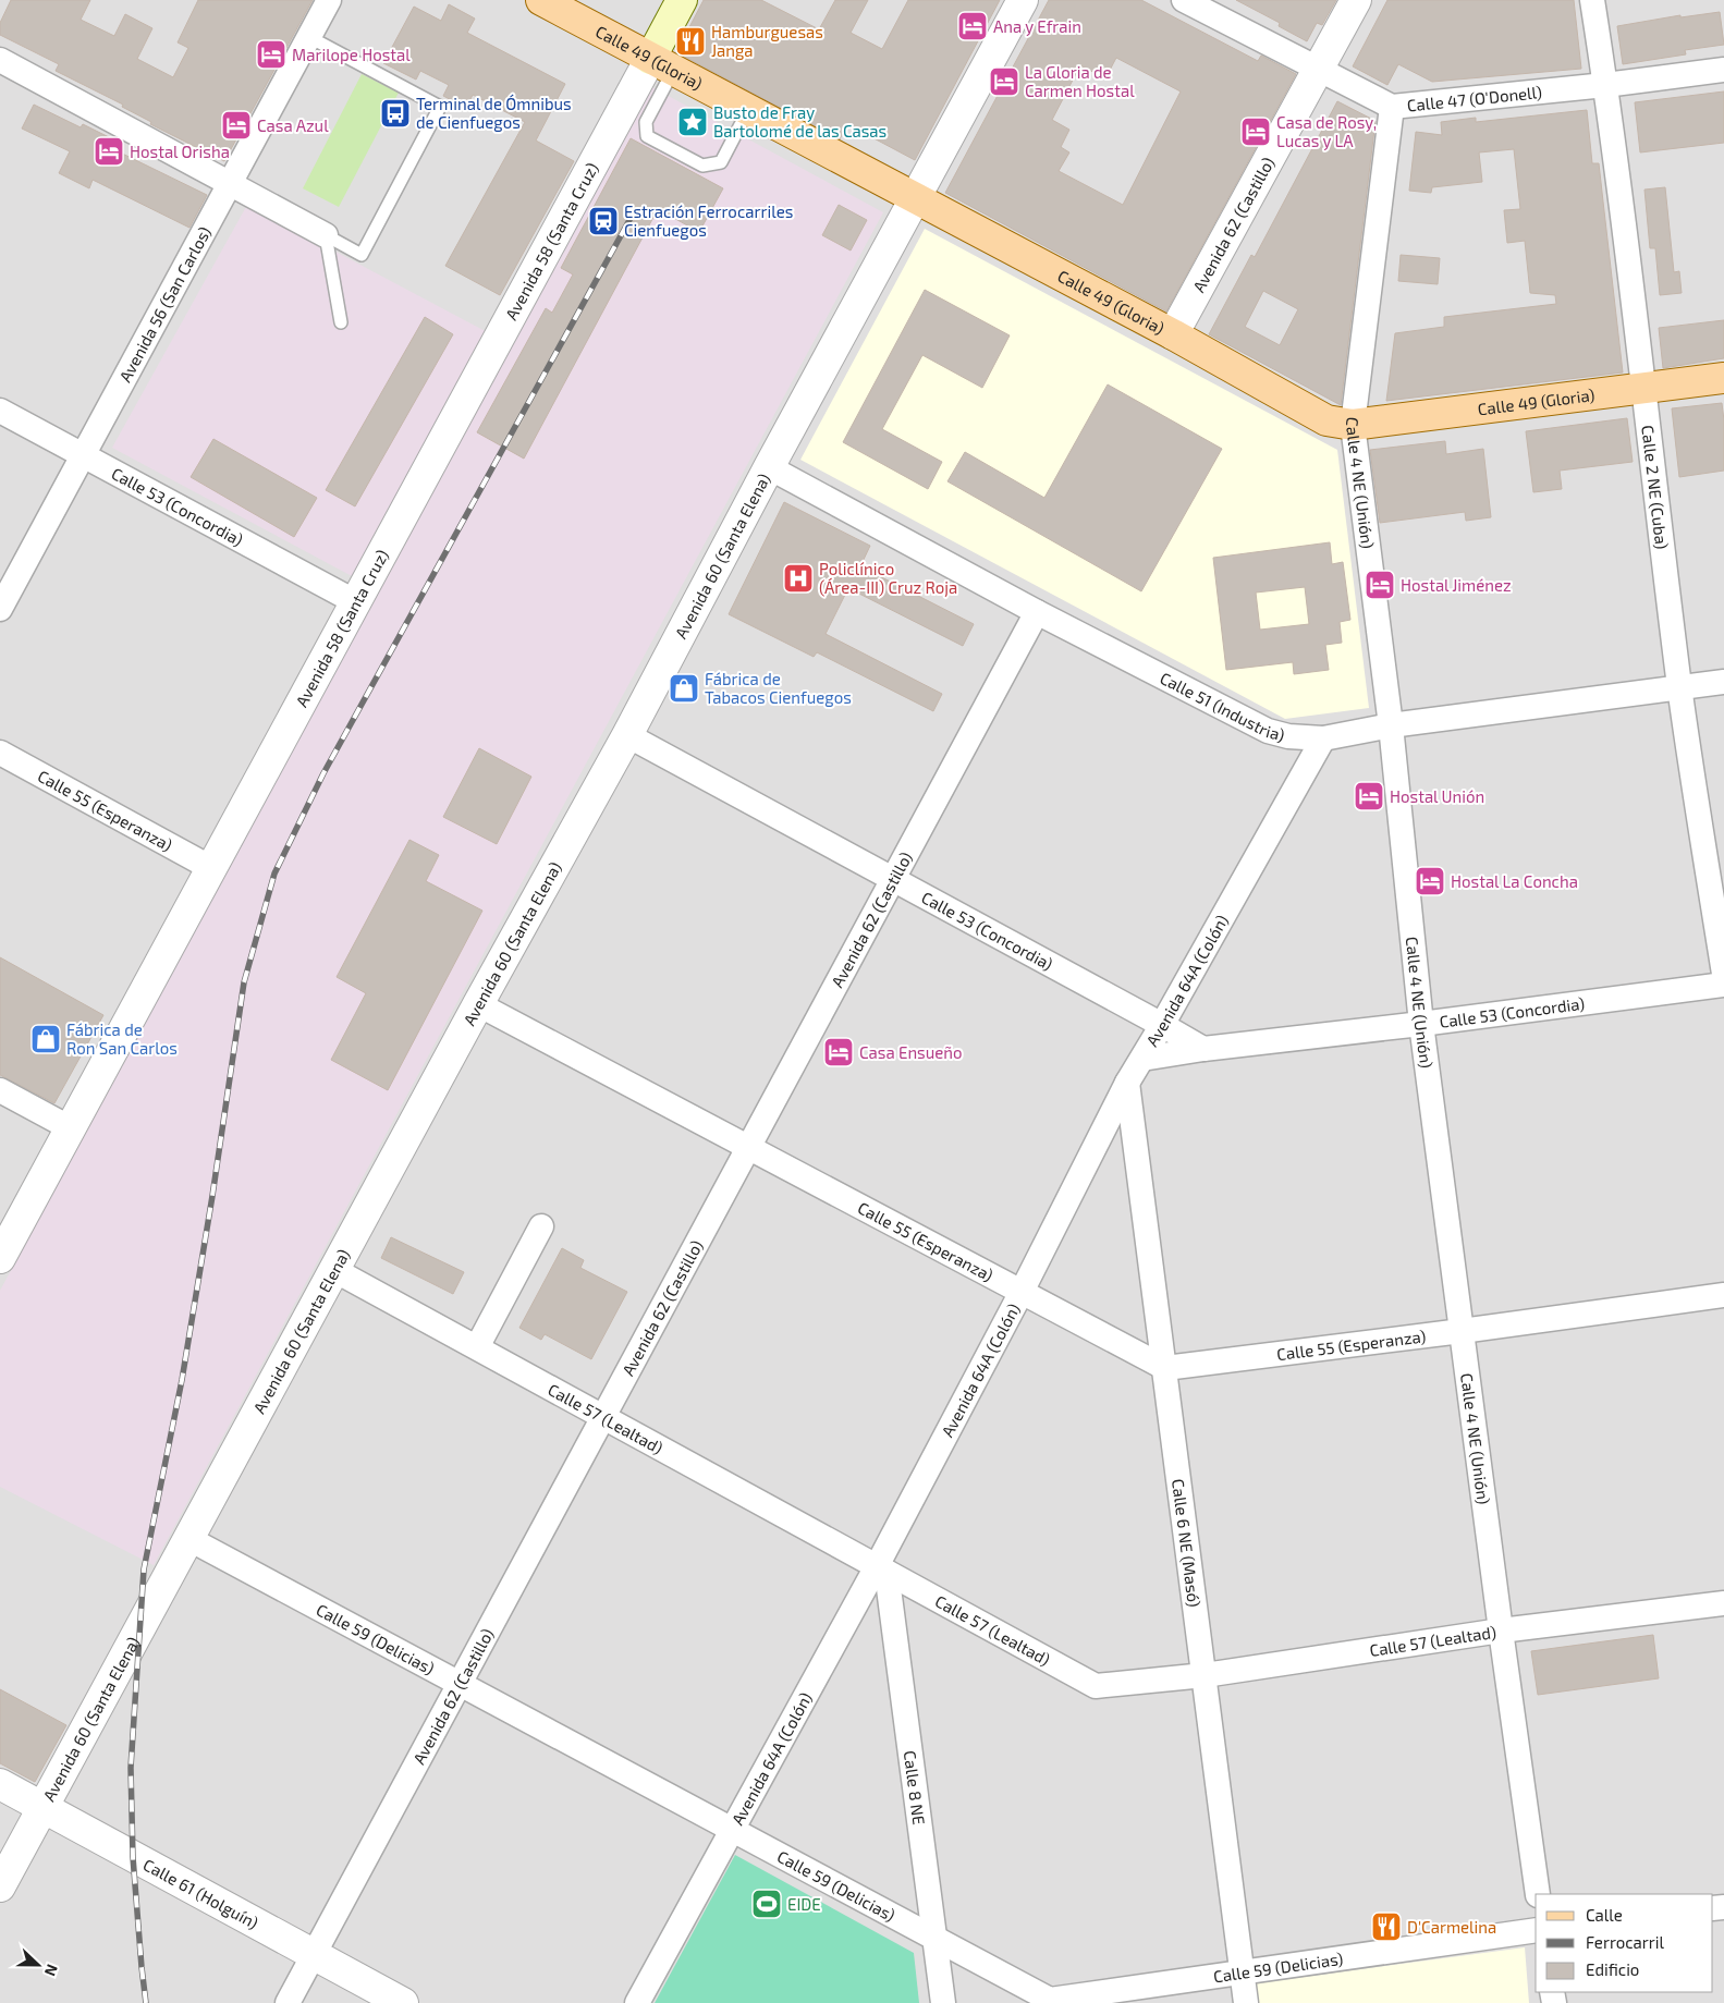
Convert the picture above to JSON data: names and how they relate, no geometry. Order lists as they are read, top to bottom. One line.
{"streets":{"main road":["Calle 49 (Gloria)","Avenida 58 (Santa Cruz)"],"street":["Calle 47 (O'Donell)","Avenida 62 (Castillo)","Avenida 56 (San Carlos)","Calle 4 NE (Unión)","Calle 2 NE (Cuba)","Calle 53 (Concordia)","Avenida 60 (Santa Elena)","Calle 51 (Industria)","Calle 55 (Esperanza)","Avenida 64A (Colón)","Calle 57 (Lealtad)","Calle 6 NE (Masó)","Calle 59 (Delicias)","Calle 8 NE","Calle 61 (Holguín)"]},"crossings":[["Calle 49 (Gloria)","Avenida 62 (Castillo)"],["Calle 49 (Gloria)","Avenida 58 (Santa Cruz)"],["Calle 49 (Gloria)","Calle 4 NE (Unión)"],["Calle 49 (Gloria)","Calle 2 NE (Cuba)"],["Calle 49 (Gloria)","Avenida 60 (Santa Elena)"],["Calle 47 (O'Donell)","Avenida 62 (Castillo)"],["Calle 47 (O'Donell)","Calle 4 NE (Unión)"],["Calle 47 (O'Donell)","Calle 2 NE (Cuba)"],["Avenida 62 (Castillo)","Calle 53 (Concordia)"],["Avenida 62 (Castillo)","Calle 51 (Industria)"],["Avenida 62 (Castillo)","Calle 55 (Esperanza)"],["Avenida 62 (Castillo)","Calle 57 (Lealtad)"],["Avenida 62 (Castillo)","Calle 59 (Delicias)"],["Avenida 62 (Castillo)","Calle 61 (Holguín)"],["Avenida 58 (Santa Cruz)","Calle 53 (Concordia)"],["Avenida 58 (Santa Cruz)","Calle 55 (Esperanza)"],["Avenida 56 (San Carlos)","Calle 53 (Concordia)"],["Calle 4 NE (Unión)","Calle 53 (Concordia)"],["Calle 4 NE (Unión)","Calle 51 (Industria)"],["Calle 4 NE (Unión)","Calle 55 (Esperanza)"],["Calle 4 NE (Unión)","Calle 57 (Lealtad)"],["Calle 2 NE (Cuba)","Calle 51 (Industria)"],["Calle 53 (Concordia)","Avenida 60 (Santa Elena)"],["Calle 53 (Concordia)","Avenida 64A (Colón)"],["Avenida 60 (Santa Elena)","Calle 51 (Industria)"],["Avenida 60 (Santa Elena)","Calle 55 (Esperanza)"],["Avenida 60 (Santa Elena)","Calle 57 (Lealtad)"],["Avenida 60 (Santa Elena)","Calle 59 (Delicias)"],["Avenida 60 (Santa Elena)","Calle 61 (Holguín)"],["Calle 51 (Industria)","Avenida 64A (Colón)"],["Calle 55 (Esperanza)","Avenida 64A (Colón)"],["Calle 55 (Esperanza)","Calle 6 NE (Masó)"],["Avenida 64A (Colón)","Calle 57 (Lealtad)"],["Avenida 64A (Colón)","Calle 6 NE (Masó)"],["Avenida 64A (Colón)","Calle 59 (Delicias)"],["Avenida 64A (Colón)","Calle 8 NE"],["Calle 57 (Lealtad)","Calle 6 NE (Masó)"],["Calle 57 (Lealtad)","Calle 8 NE"],["Calle 6 NE (Masó)","Calle 59 (Delicias)"],["Calle 59 (Delicias)","Calle 8 NE"]],"places":{"hotel":["Ana y Efrain","Marilope Hostal","La Gloria de Carmen Hostal","Casa Azul","Casa de Rosy, Lucas y LA","Hostal Orisha","Hostal Jiménez","Hostal Unión","Hostal La Concha","Casa Ensueño"],"restaurant":["Hamburguesas Janga","D'Carmelina"],"bus stop":["Terminal de Ómnibus de Cienfuegos"],"place":["Busto de Fray Bartolomé de las Casas"],"station":["Estración Ferrocarriles Cienfuegos"],"hospital":["Policlínico (Área-III) Cruz Roja"],"shop":["Fábrica de Tabacos Cienfuegos","Fábrica de Ron San Carlos"],"sports":["EIDE"]},"legend":["Calle","Ferrocarril","Edificio"],"north":"right"}
